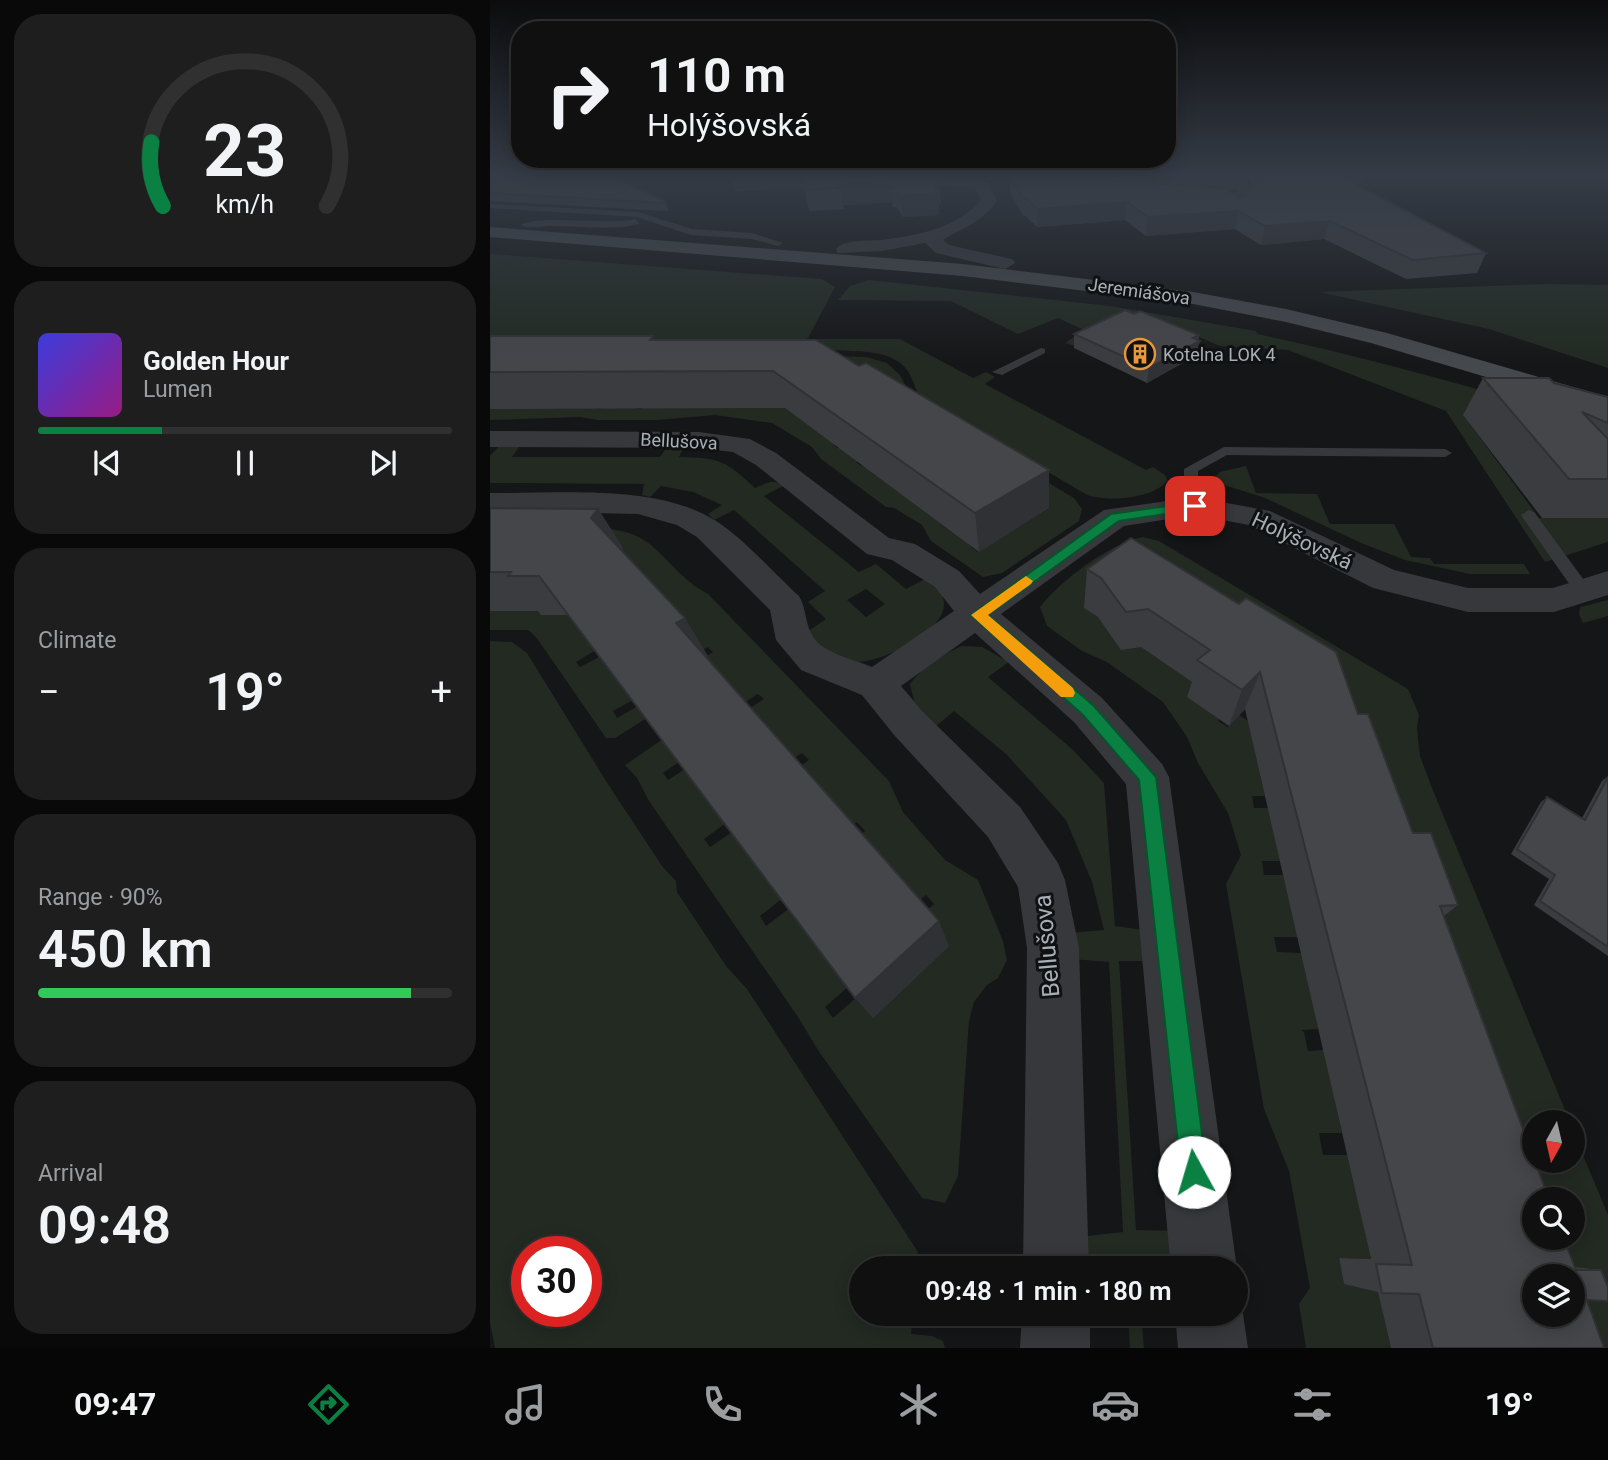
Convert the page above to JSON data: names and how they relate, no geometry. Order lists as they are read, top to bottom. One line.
{"streets":{"main road":["Jeremiášova"],"street":["Bellušova","Holýšovská"]},"crossings":[["Bellušova","Holýšovská"]],"places":{"building":["Kotelna LOK 4"]},"north":"bottom","page":{"turn":["110 m","Holýšovská"],"song":["Golden Hour","Lumen"],"tile":["Climate",["Range · 90%","450 km"],["Arrival","09:48"]],"heat":["−","19°","+"],"limit":"30","trip":"09:48 · 1 min · 180 m","tabs":["09:47","19°"],"gauge":["23","km/h"]}}
